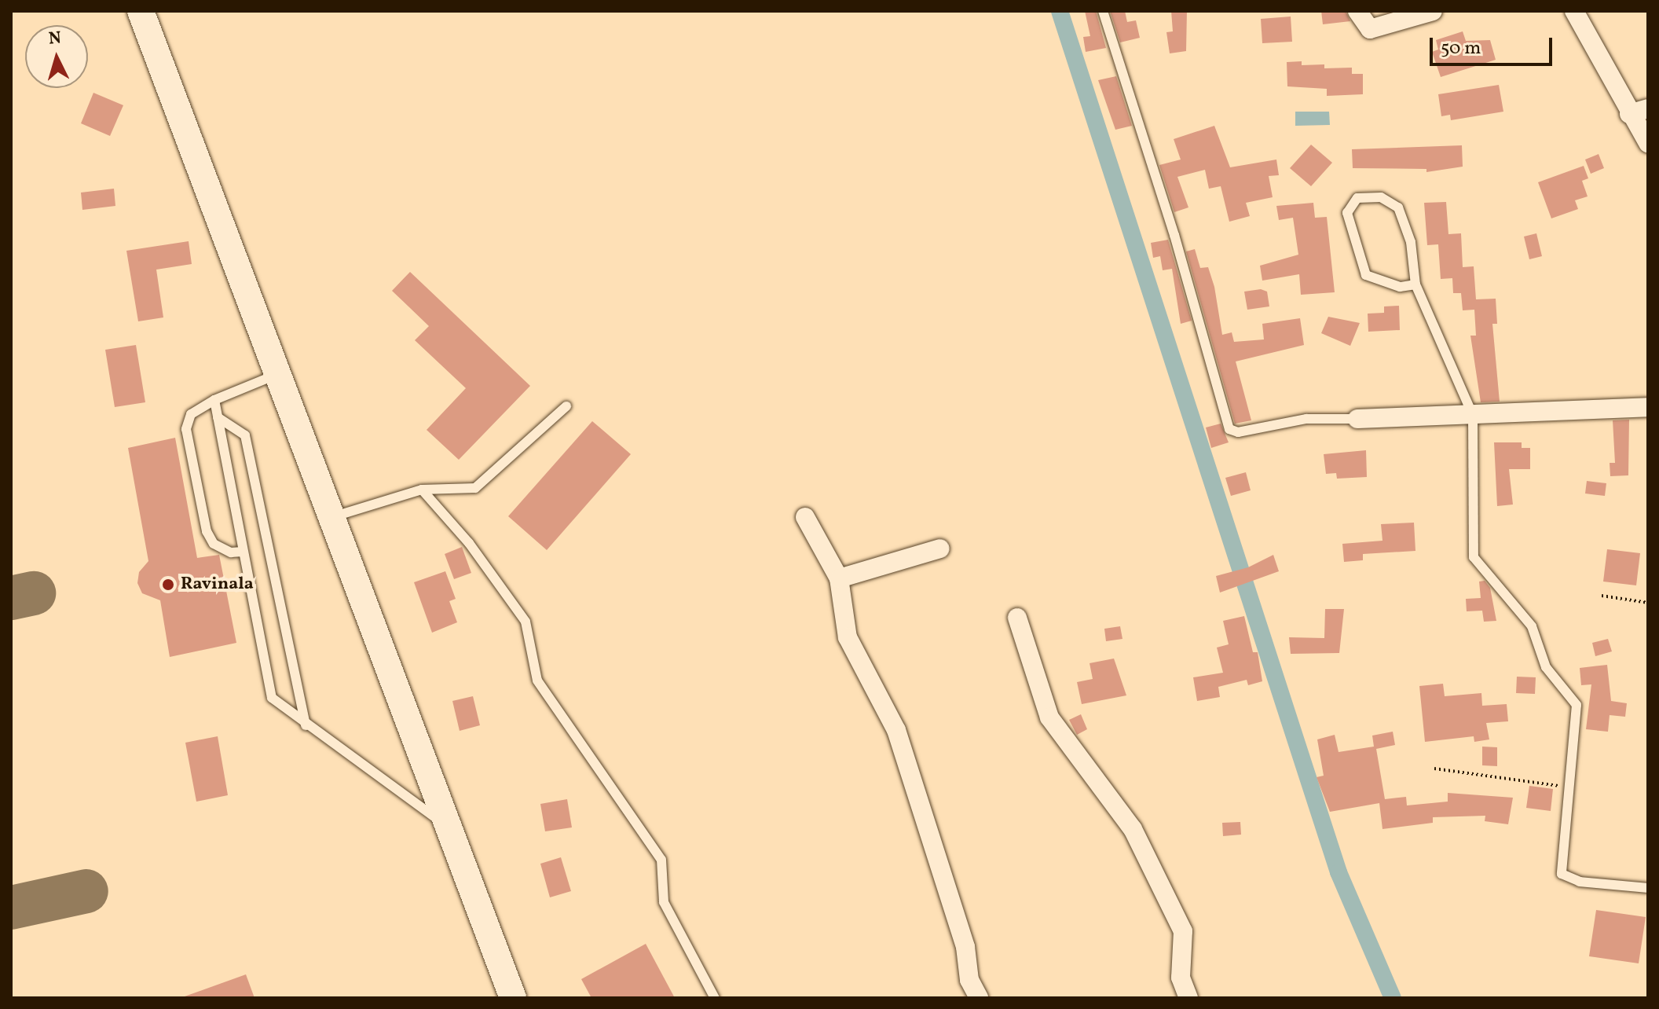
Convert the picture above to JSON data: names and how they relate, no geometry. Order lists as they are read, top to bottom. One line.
{"places":["Ravinala"],"scale_bar":"50 m","north":"top"}
